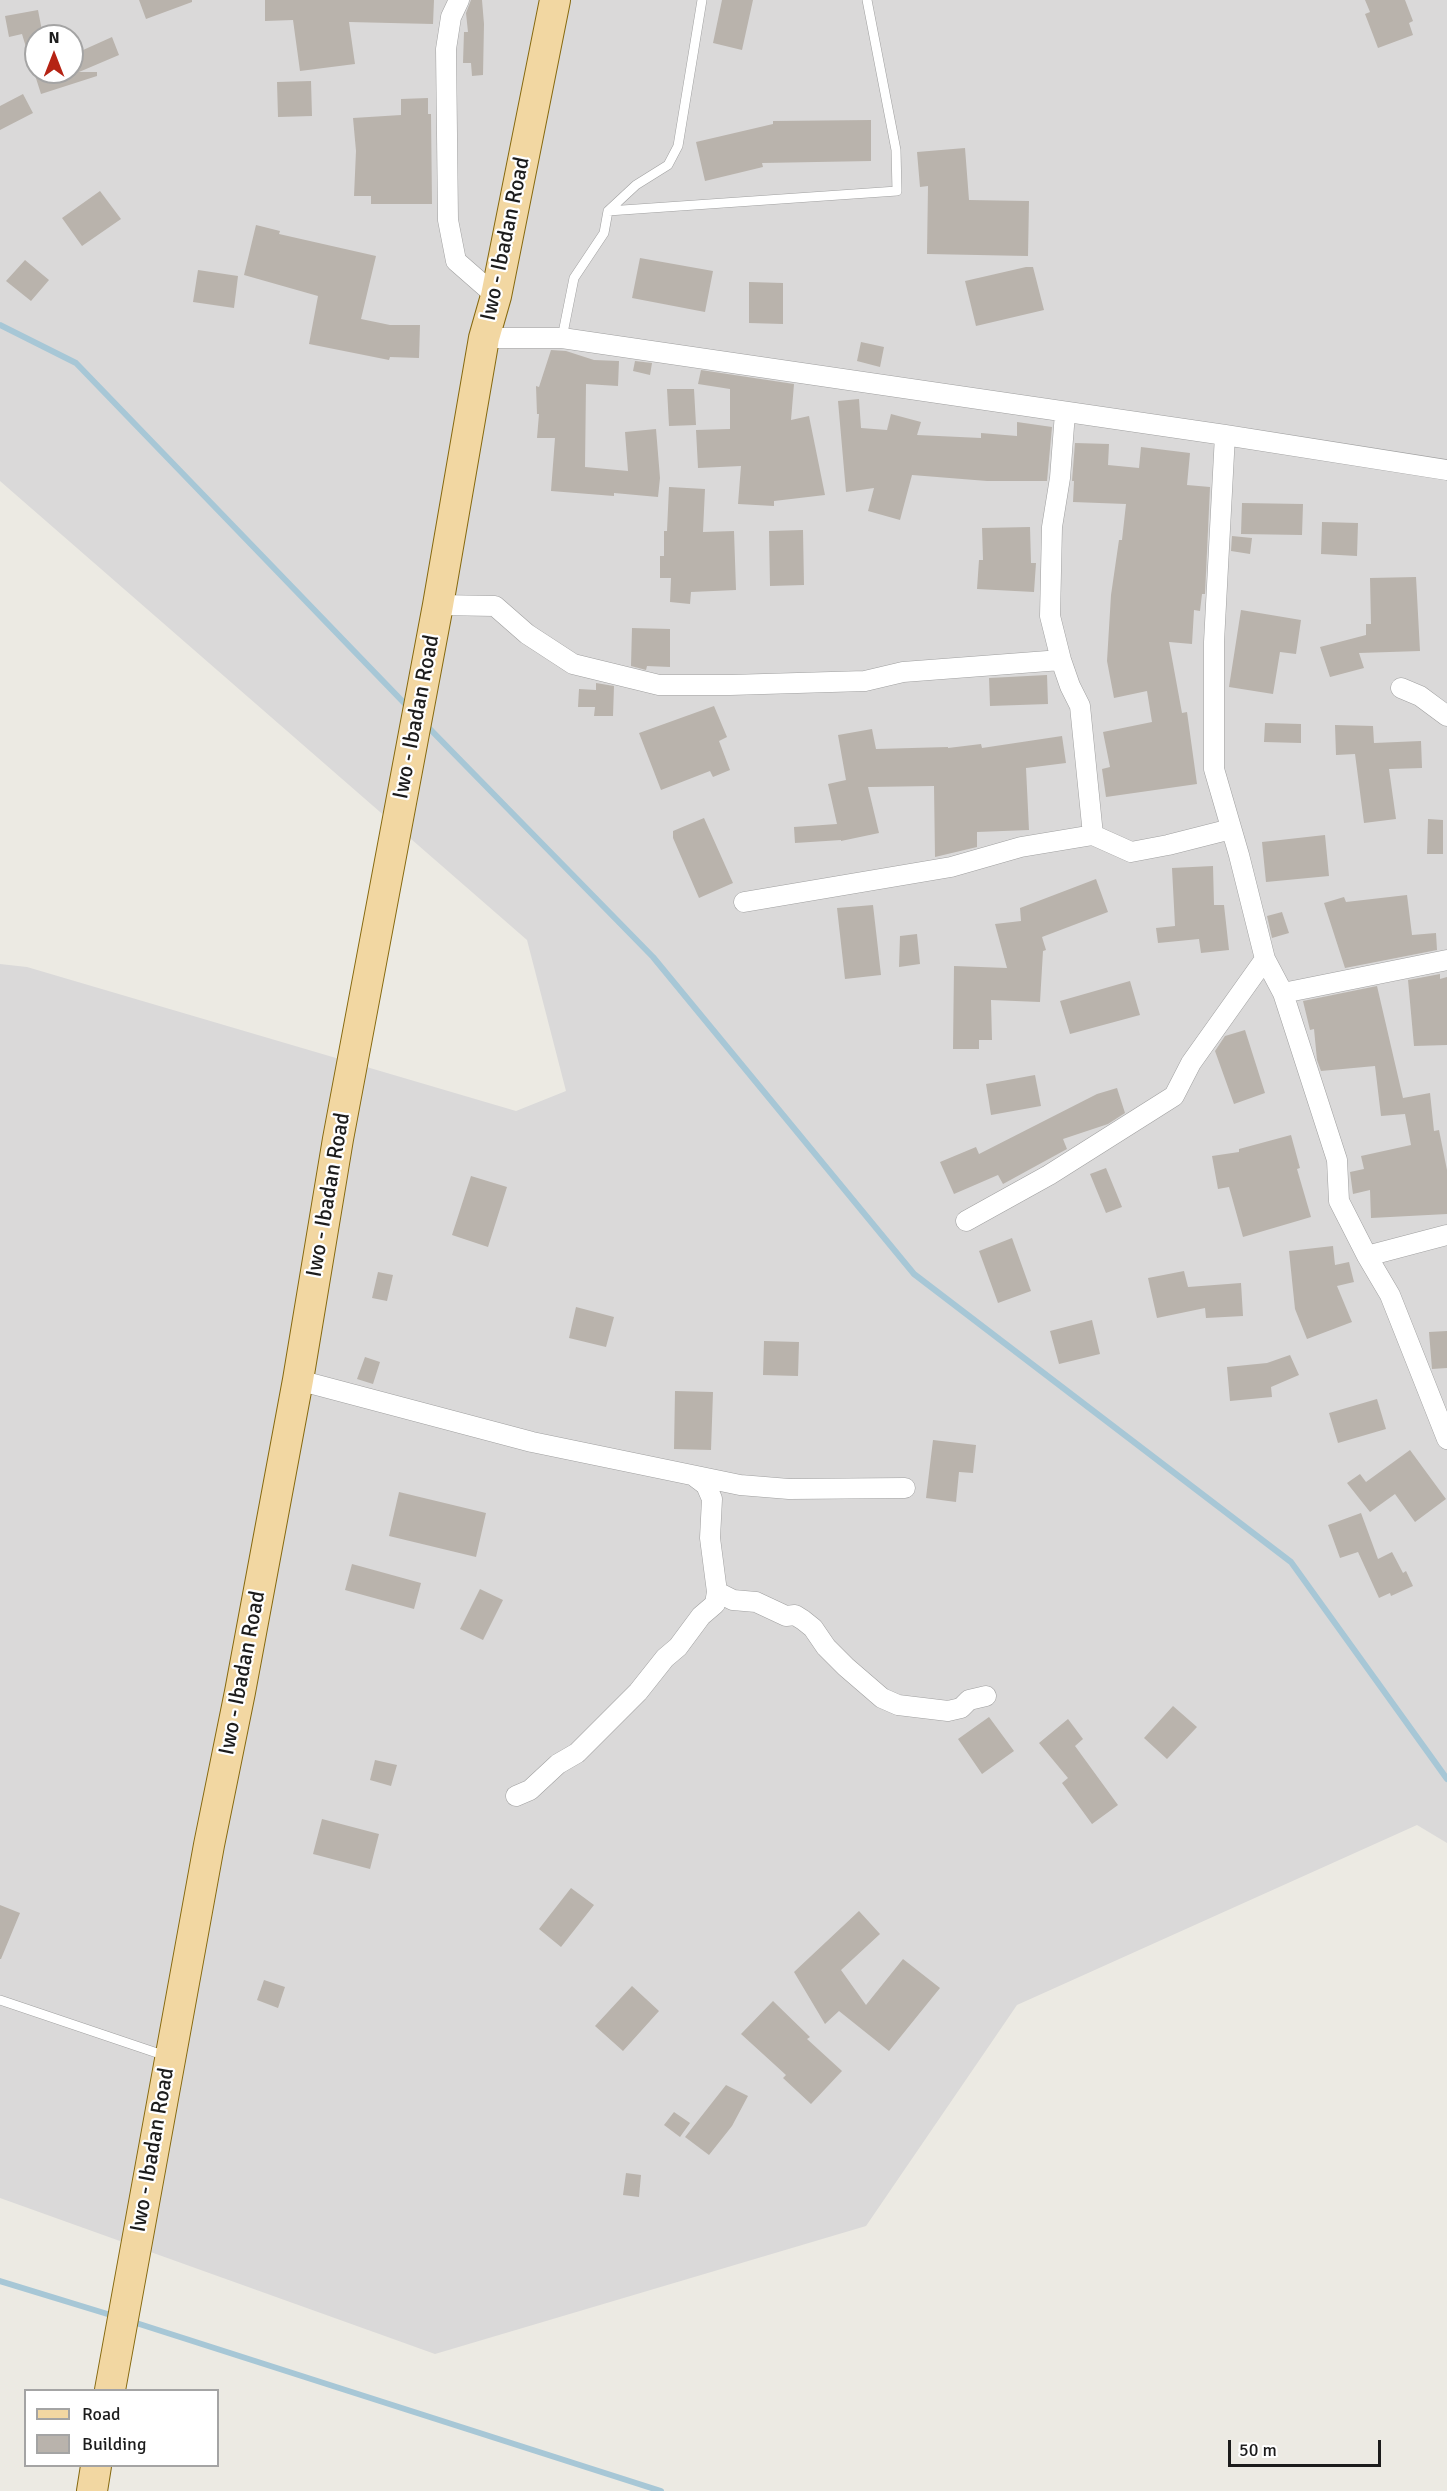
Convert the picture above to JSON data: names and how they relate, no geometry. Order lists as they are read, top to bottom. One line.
{"streets":{"main road":["Iwo - Ibadan Road"]},"legend":["Road","Building"],"scale_bar":"50 m","north":"top"}
